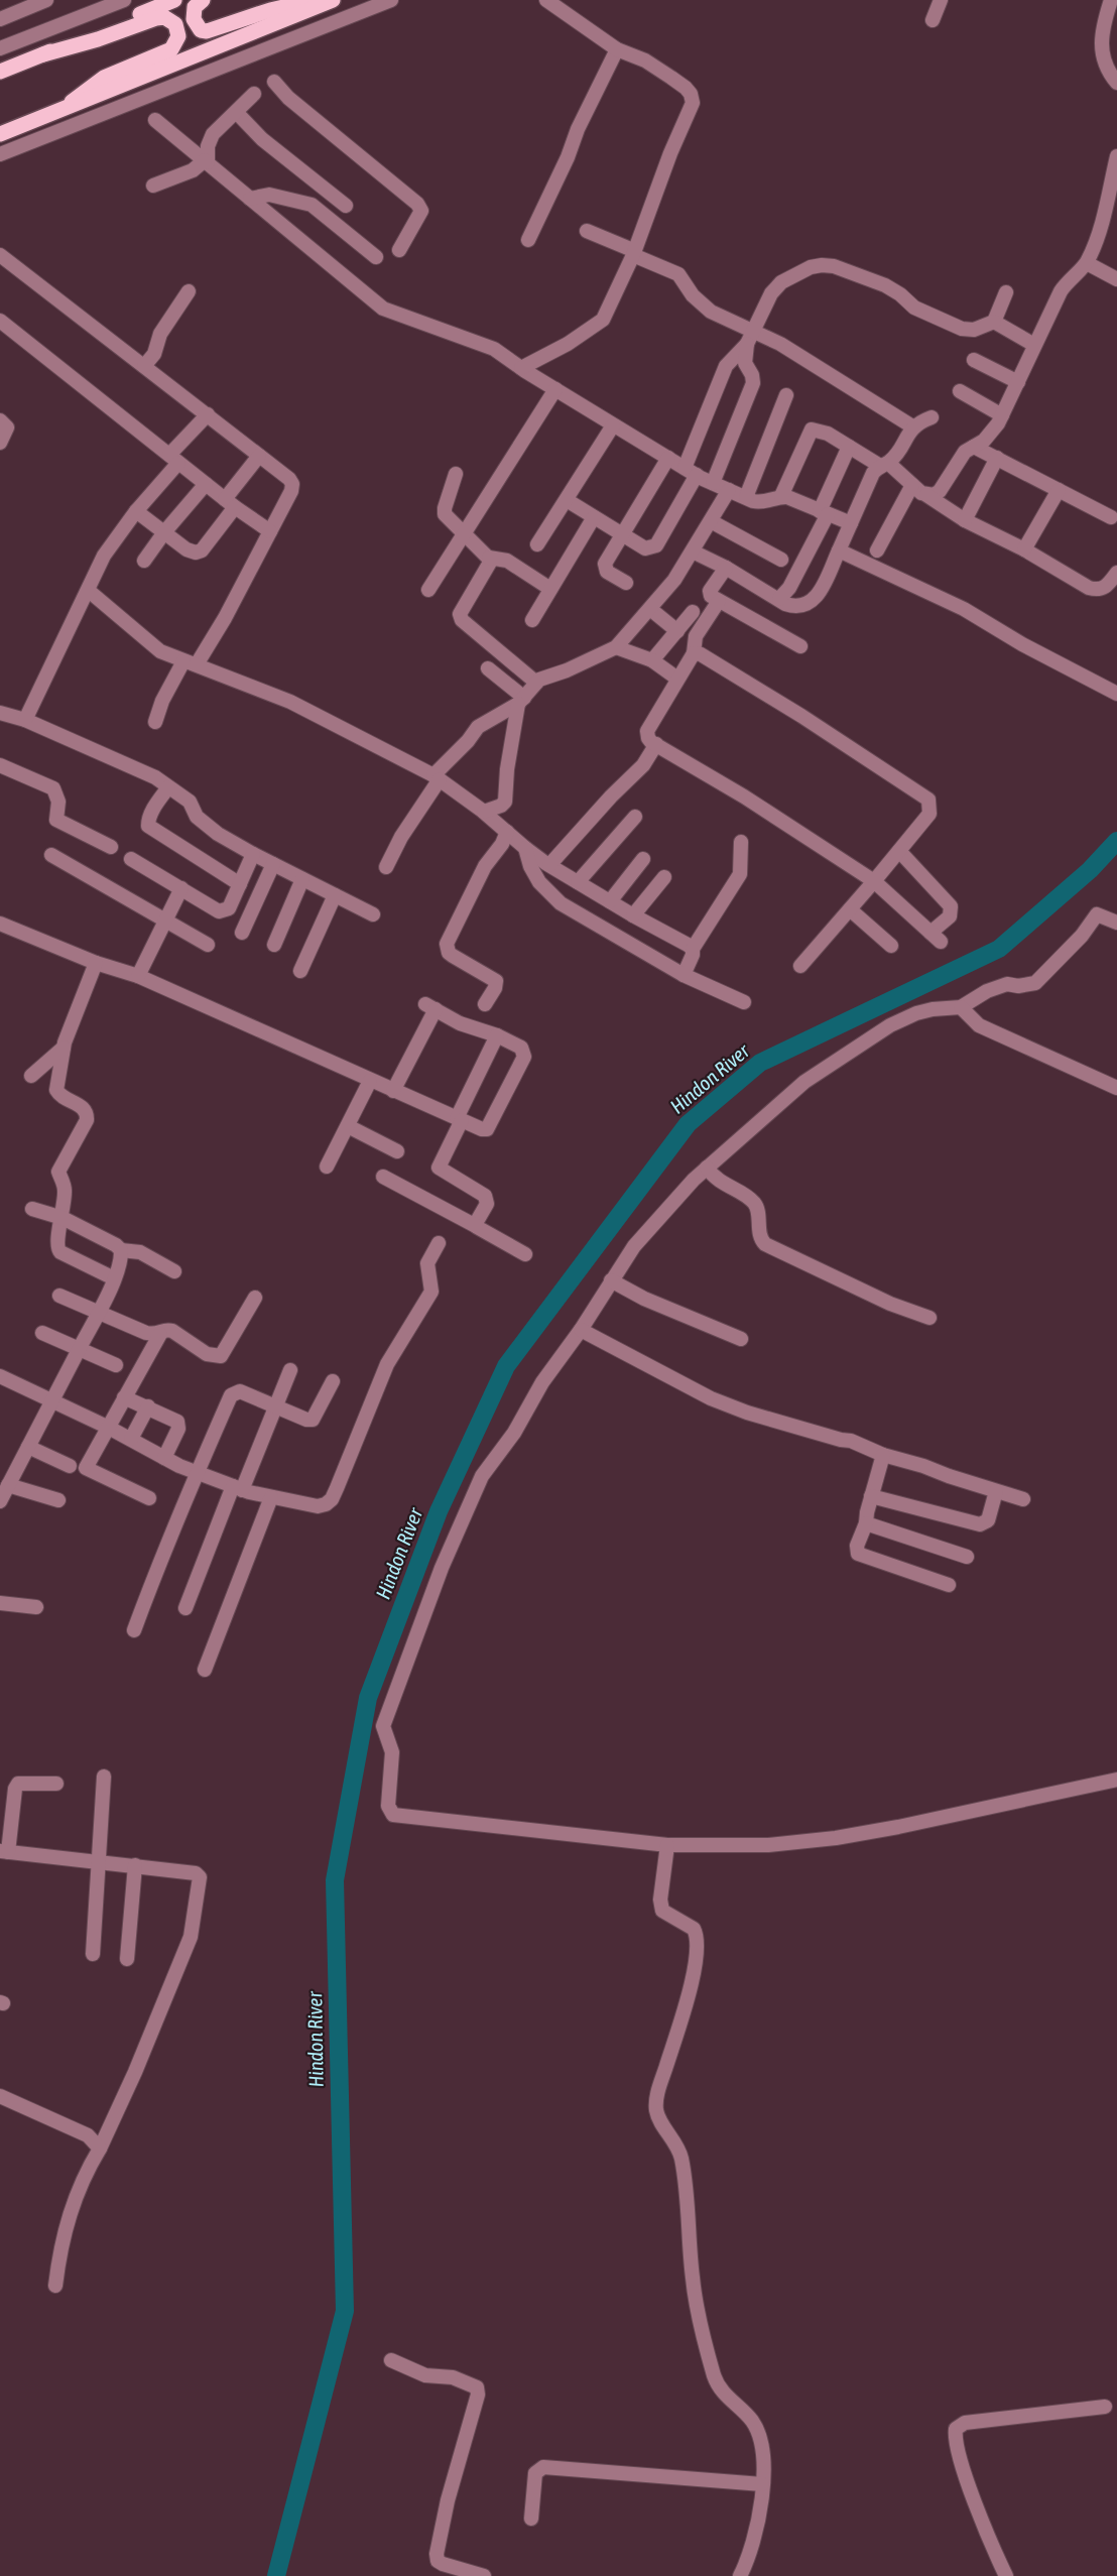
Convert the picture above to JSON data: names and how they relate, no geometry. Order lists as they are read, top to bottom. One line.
{"water":["Hindon River"]}
